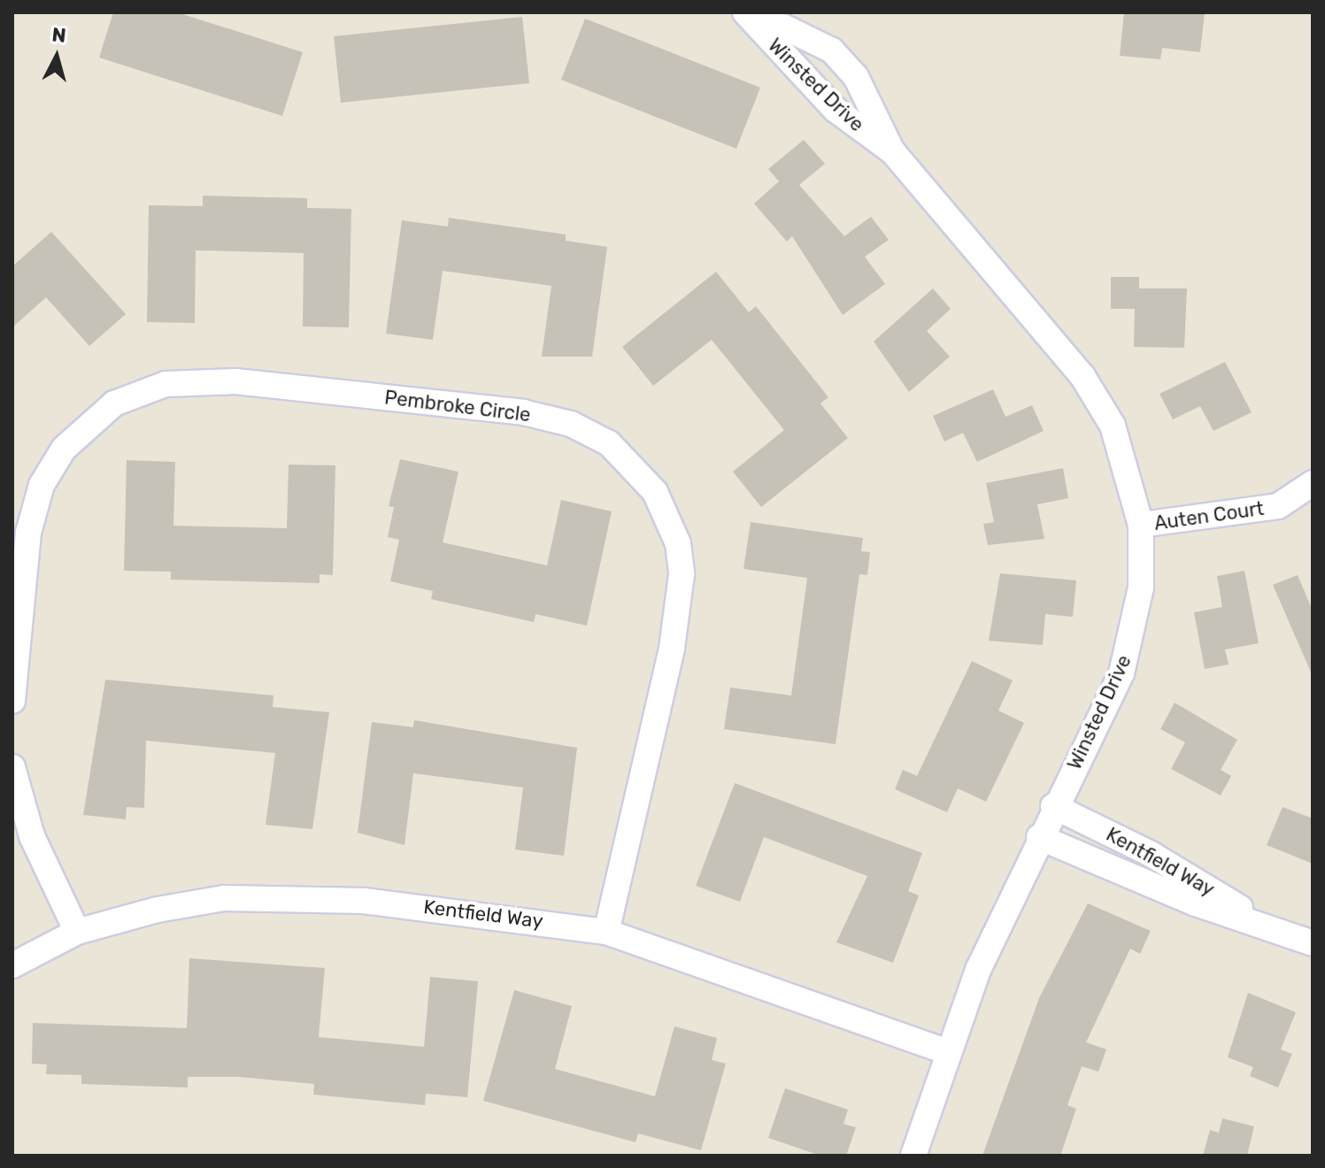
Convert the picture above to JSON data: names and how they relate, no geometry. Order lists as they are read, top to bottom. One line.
{"streets":{"street":["Winsted Drive","Pembroke Circle","Auten Court","Kentfield Way"]},"crossings":[["Winsted Drive","Auten Court"],["Winsted Drive","Kentfield Way"],["Pembroke Circle","Kentfield Way"]],"north":"top"}
